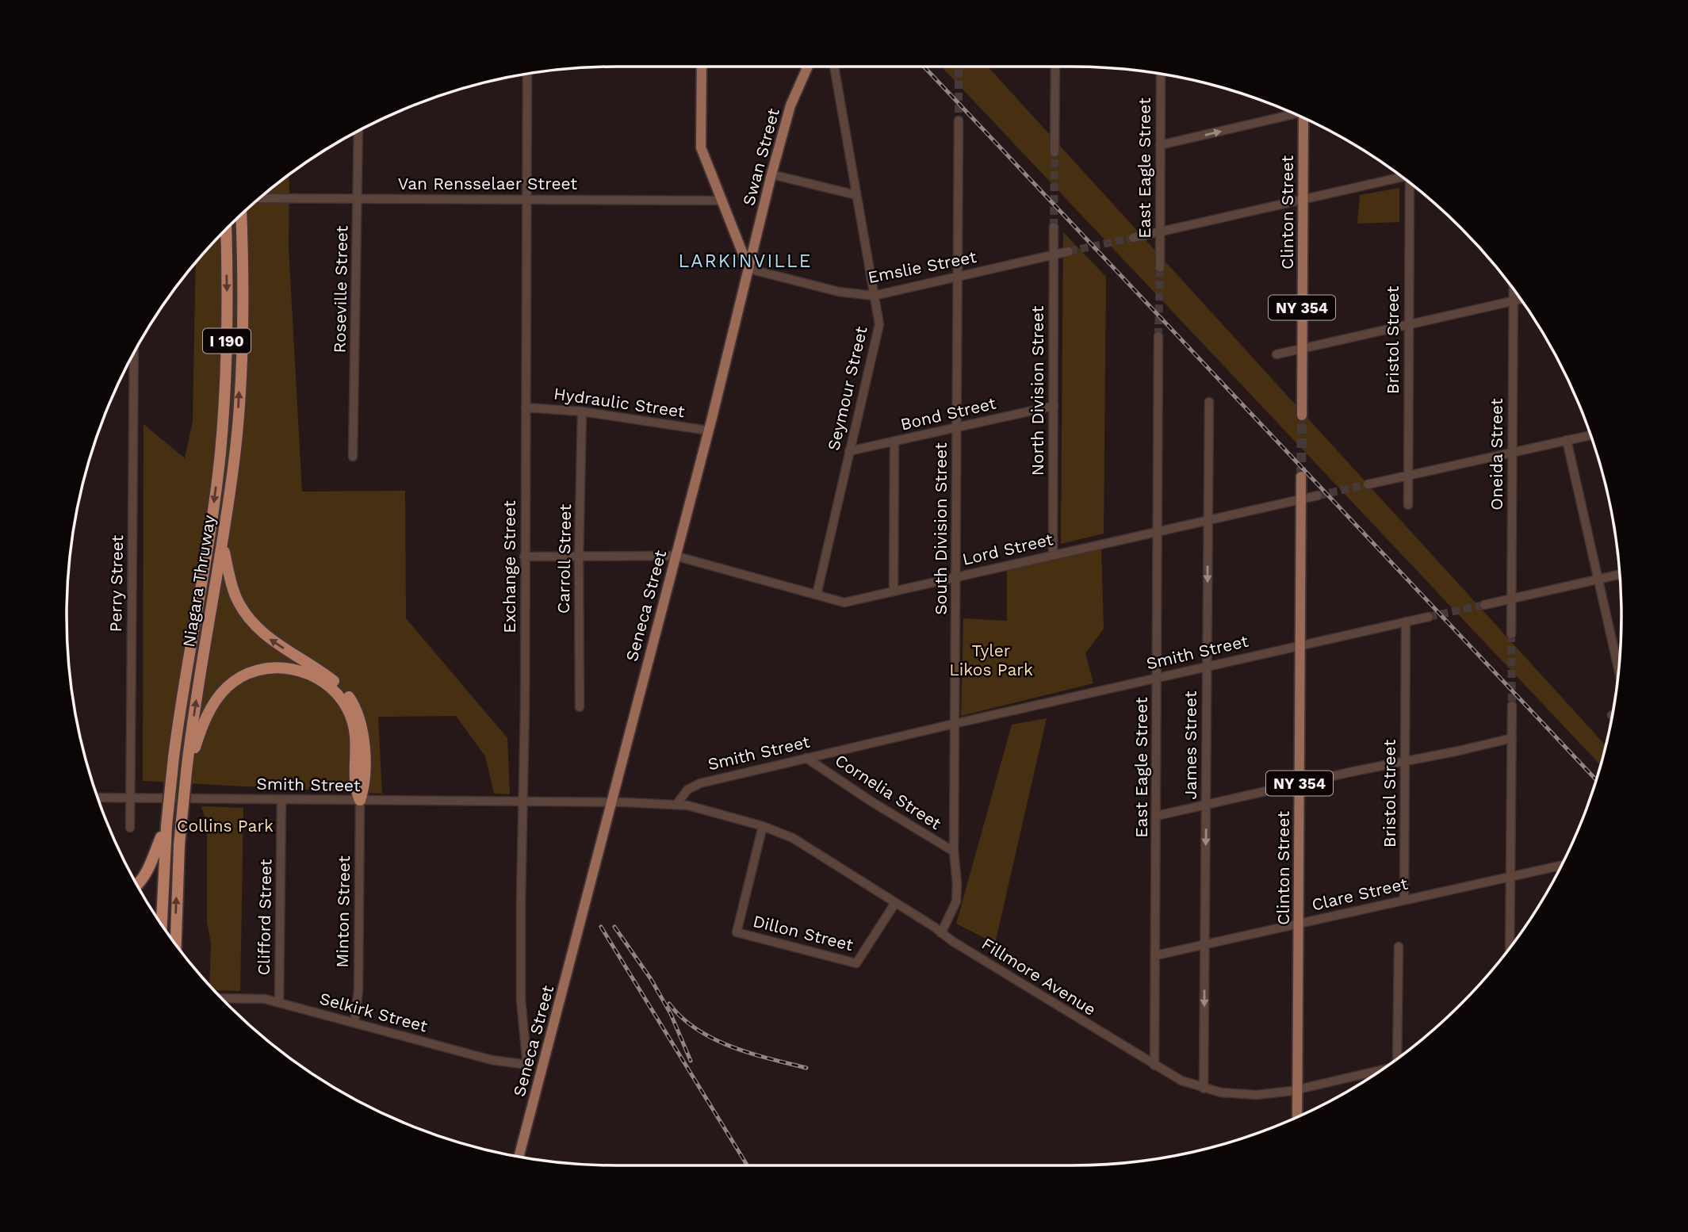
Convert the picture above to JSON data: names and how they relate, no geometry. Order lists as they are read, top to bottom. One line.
{"streets":{"highway":["I 190","Niagara Thruway"],"main road":["Swan Street","Clinton Street","NY 354","Seneca Street"],"street":["East Eagle Street","Van Rensselaer Street","Emslie Street","Roseville Street","Bristol Street","Seymour Street","North Division Street","Hydraulic Street","Bond Street","Oneida Street","South Division Street","Lord Street","Carroll Street","Exchange Street","Perry Street","Smith Street","James Street","Cornelia Street","Clare Street","Minton Street","Clifford Street","Dillon Street","Fillmore Avenue","Selkirk Street"]},"crossings":[["Swan Street","Emslie Street"],["Swan Street","Seneca Street"],["East Eagle Street","Lord Street"],["East Eagle Street","Smith Street"],["East Eagle Street","Clare Street"],["East Eagle Street","Fillmore Avenue"],["Van Rensselaer Street","Roseville Street"],["Van Rensselaer Street","Exchange Street"],["Clinton Street","Lord Street"],["Clinton Street","Smith Street"],["Clinton Street","Clare Street"],["Clinton Street","Fillmore Avenue"],["Emslie Street","Seymour Street"],["Emslie Street","North Division Street"],["Emslie Street","South Division Street"],["Emslie Street","Seneca Street"],["Bristol Street","Smith Street"],["Bristol Street","Clare Street"],["Seymour Street","Bond Street"],["Seymour Street","Lord Street"],["North Division Street","Bond Street"],["North Division Street","Lord Street"],["Hydraulic Street","Carroll Street"],["Hydraulic Street","Exchange Street"],["Hydraulic Street","Seneca Street"],["Bond Street","South Division Street"],["South Division Street","Lord Street"],["South Division Street","Smith Street"],["South Division Street","Cornelia Street"],["South Division Street","Fillmore Avenue"],["Lord Street","Carroll Street"],["Lord Street","Exchange Street"],["Lord Street","Seneca Street"],["Lord Street","James Street"],["Exchange Street","Smith Street"],["Exchange Street","Selkirk Street"],["Perry Street","Smith Street"],["Seneca Street","Smith Street"],["Smith Street","James Street"],["Smith Street","Cornelia Street"],["Smith Street","Minton Street"],["Smith Street","Clifford Street"],["Smith Street","Fillmore Avenue"],["James Street","Clare Street"],["James Street","Fillmore Avenue"],["Minton Street","Selkirk Street"],["Clifford Street","Selkirk Street"],["Dillon Street","Fillmore Avenue"]],"one_way":["James Street"],"districts":["LARKINVILLE"],"parks":["Tyler Likos Park","Collins Park"]}
